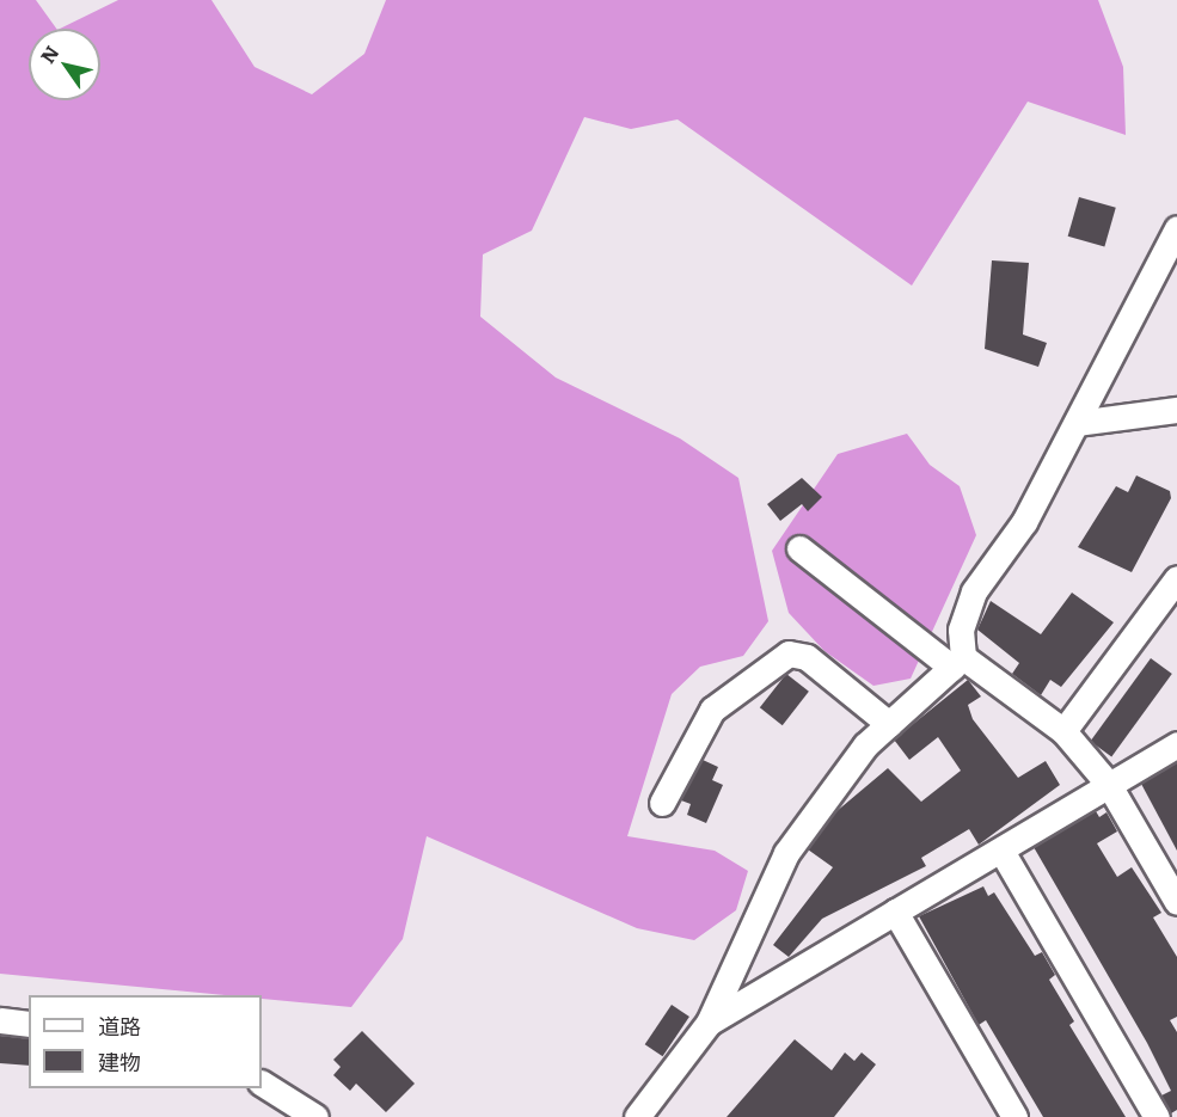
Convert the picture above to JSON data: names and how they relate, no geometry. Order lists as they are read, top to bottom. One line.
{"legend":["道路","建物"],"north":"top left"}
